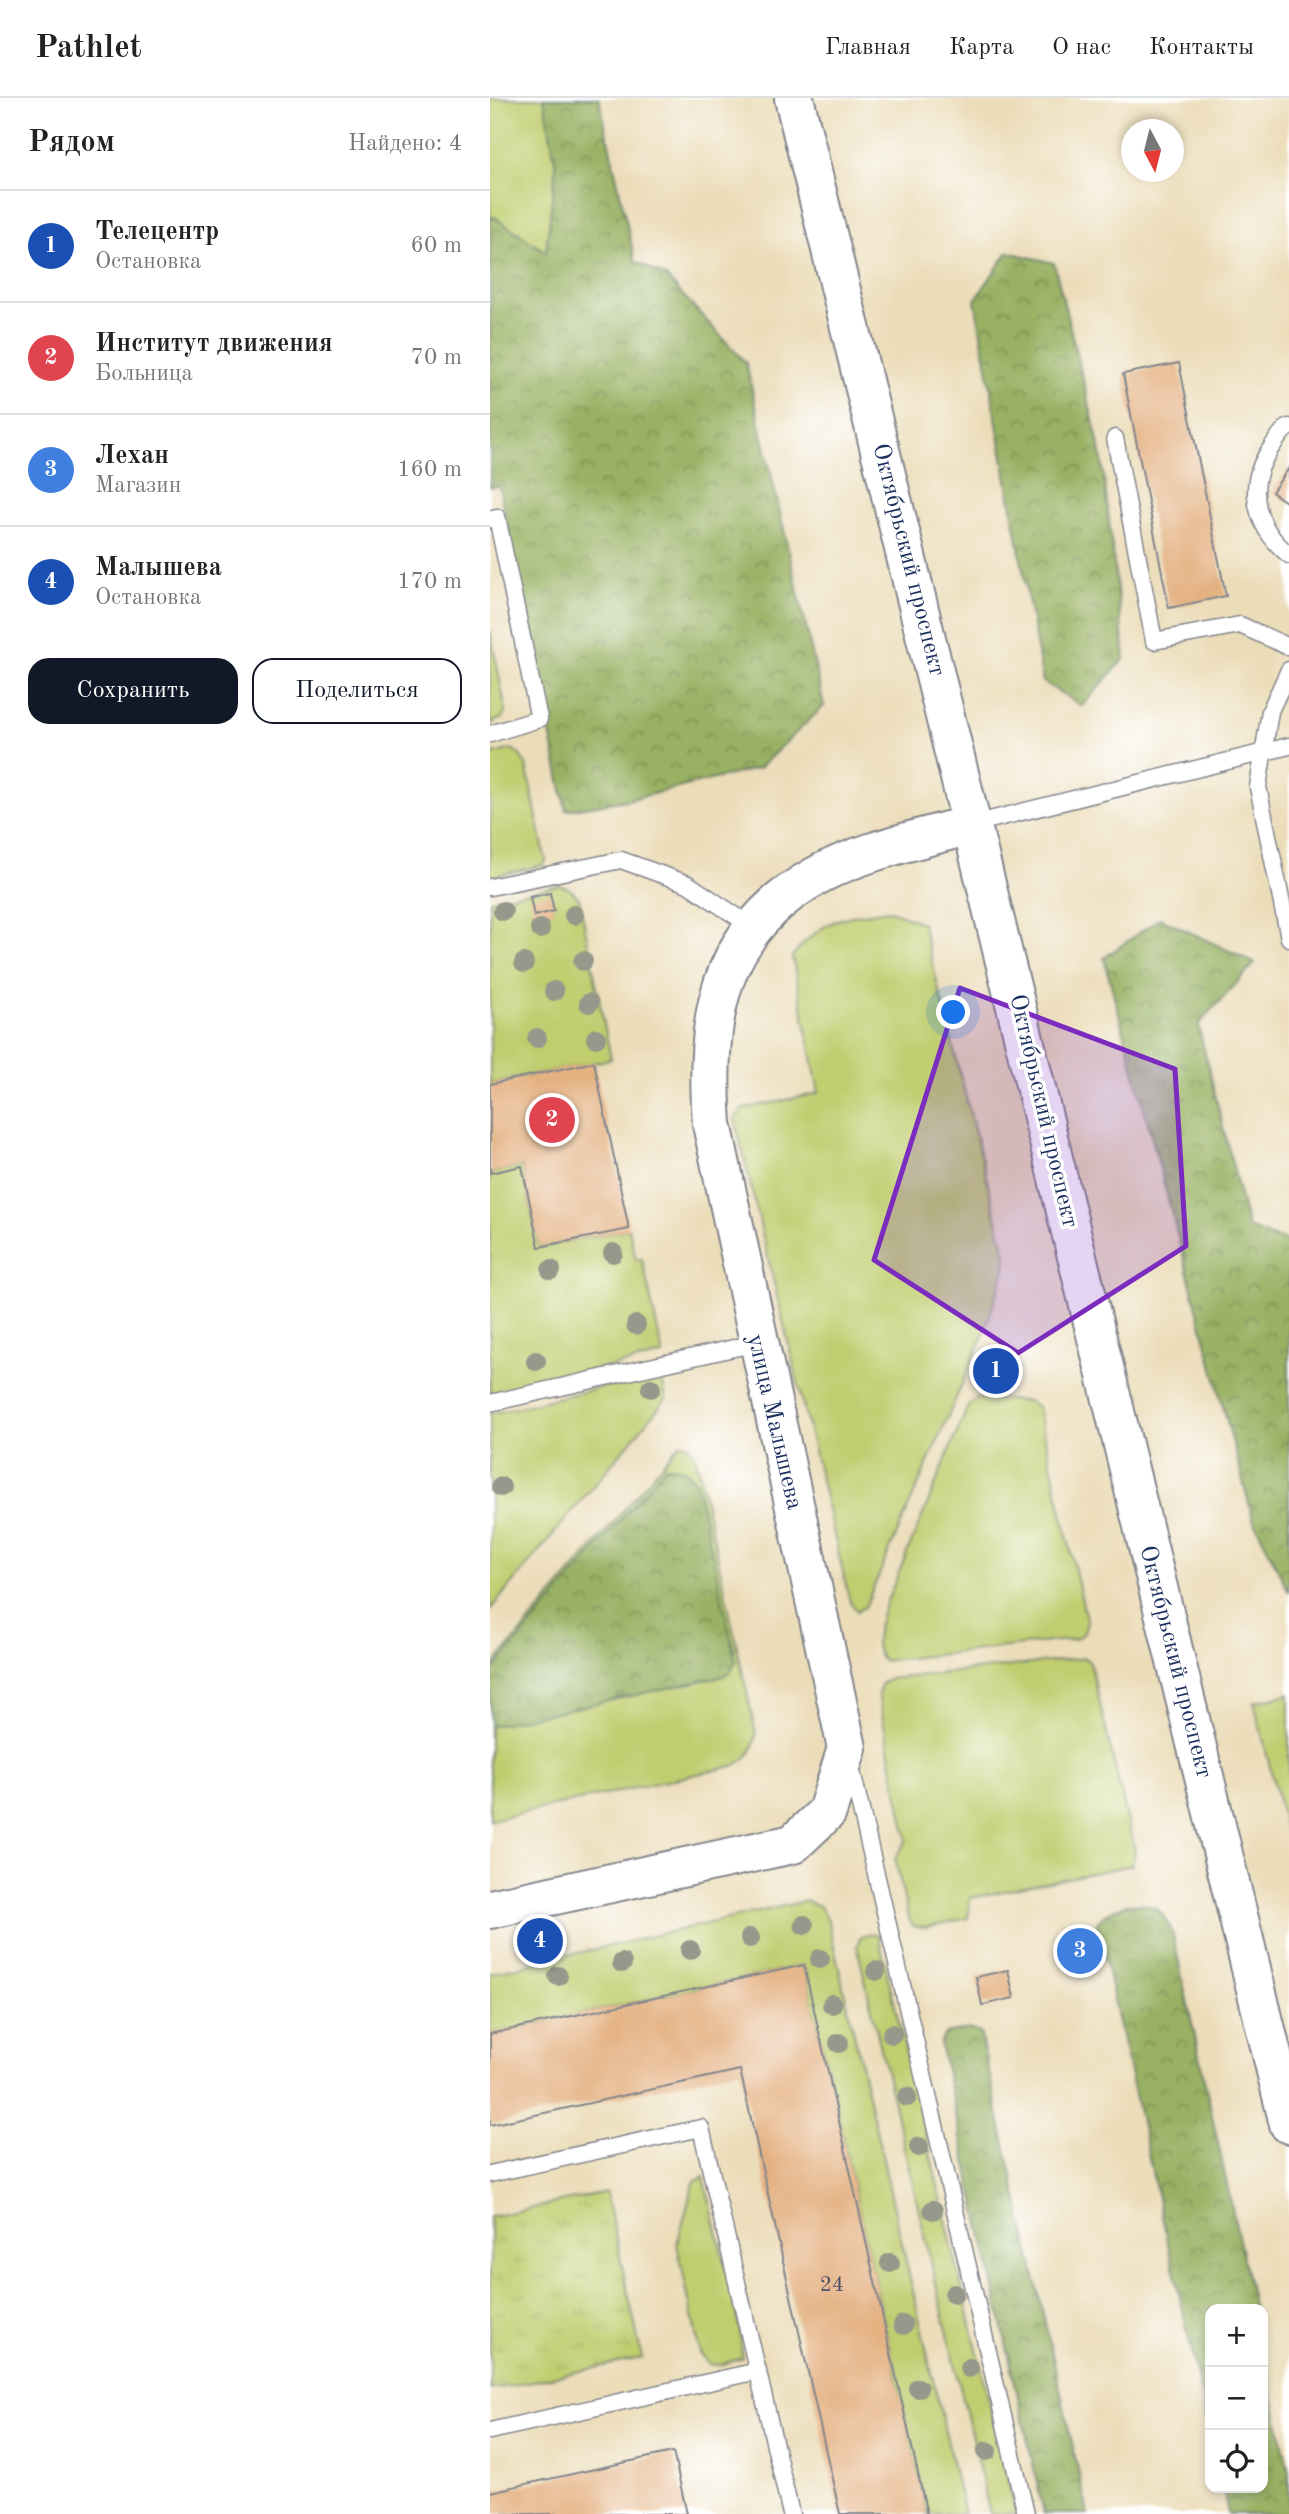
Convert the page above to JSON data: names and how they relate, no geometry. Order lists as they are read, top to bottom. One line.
{"streets":{"main road":["Октябрьский проспект","улица Малышева"]},"crossings":[["Октябрьский проспект","улица Малышева"]],"house_numbers":["24"],"north":"bottom","page":{"header":"Pathlet","nav":["Главная","Карта","О нас","Контакты"],"heading":["Рядом","Найдено: 4"],"list":[{"mark":"1","name":"Телецентр","note":"Остановка","value":"60 m"},{"mark":"2","name":"Институт движения","note":"Больница","value":"70 m"},{"mark":"3","name":"Лехан","note":"Магазин","value":"160 m"},{"mark":"4","name":"Малышева","note":"Остановка","value":"170 m"}],"buttons":["Сохранить","Поделиться"],"pins":["2","1","4","3"],"map_buttons":["+","−"]}}
